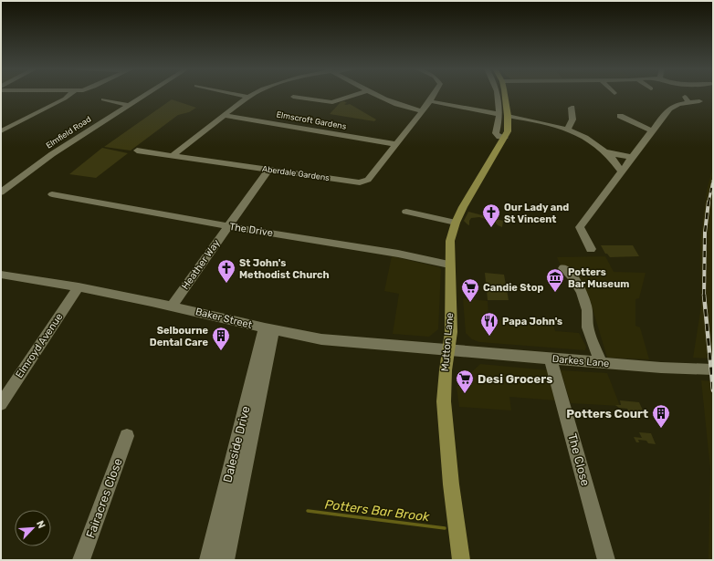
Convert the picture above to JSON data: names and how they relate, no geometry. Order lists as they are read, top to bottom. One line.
{"streets":{"main road":["Mutton Lane"],"street":["Elmscroft Gardens","Elmfield Road","Aberdale Gardens","The Drive","Heather Way","Baker Street","Elmroyd Avenue","Darkes Lane","Daleside Drive","The Close","Fairacres Close"]},"crossings":[["Elmscroft Gardens","Aberdale Gardens"],["Aberdale Gardens","Heather Way"],["The Drive","Heather Way"],["The Drive","Mutton Lane"],["Heather Way","Baker Street"],["Baker Street","Mutton Lane"],["Baker Street","Elmroyd Avenue"],["Baker Street","Darkes Lane"],["Baker Street","Daleside Drive"],["Mutton Lane","Darkes Lane"],["Darkes Lane","The Close"]],"water":["Potters Bar Brook"],"places":{"church":["Our Lady and St Vincent","St John's Methodist Church"],"museum":["Potters Bar Museum"],"supermarket":["Candie Stop","Desi Grocers"],"restaurant":["Papa John's"],"building":["Selbourne Dental Care","Potters Court"]},"north":"top right"}
